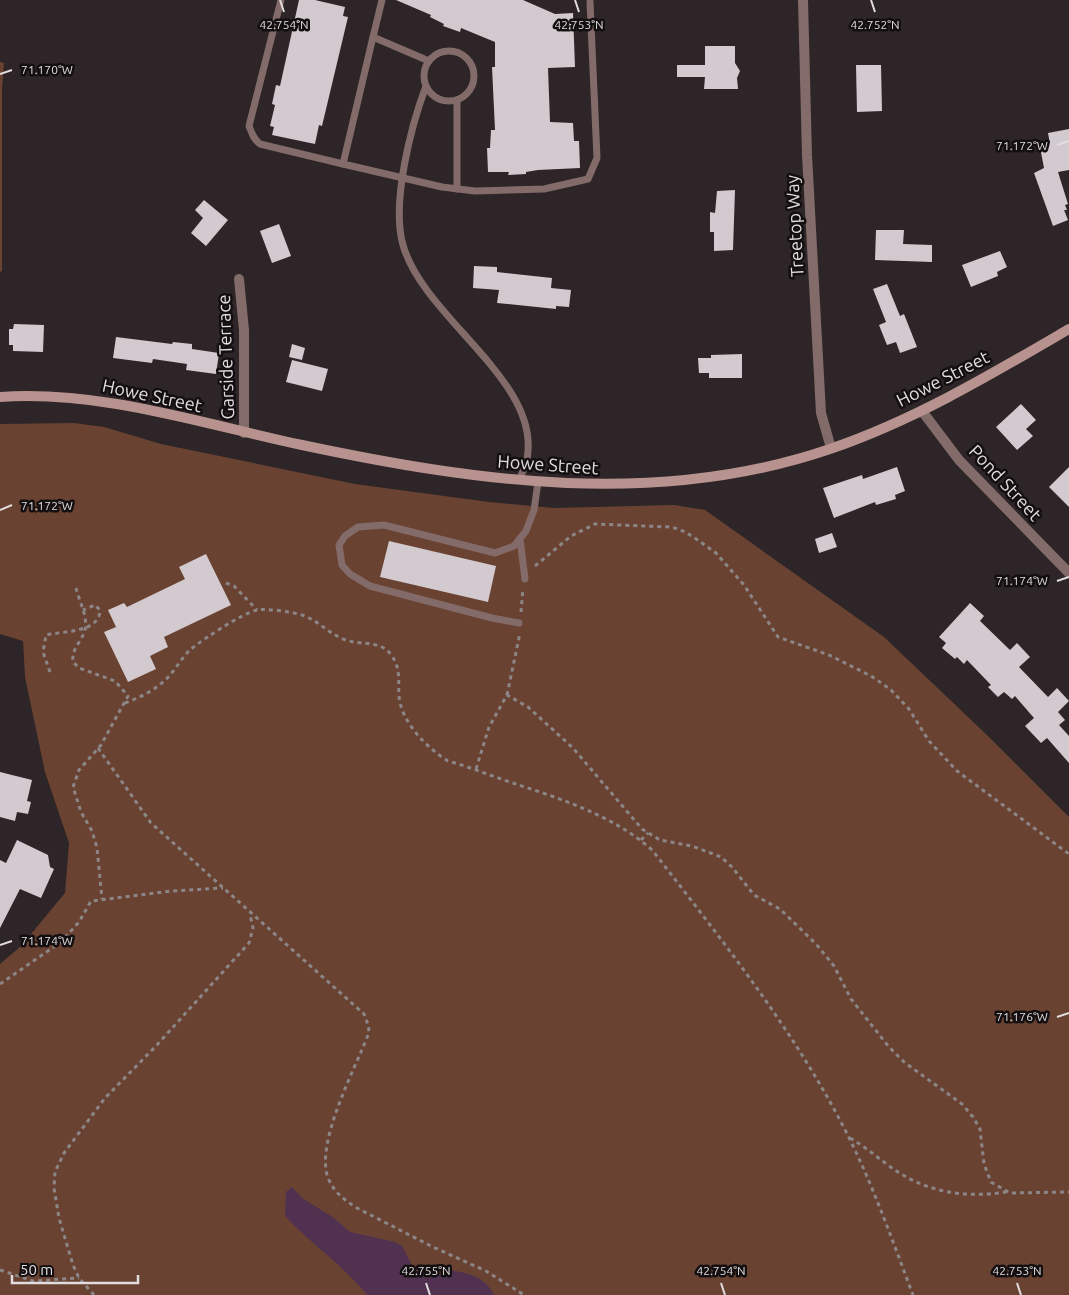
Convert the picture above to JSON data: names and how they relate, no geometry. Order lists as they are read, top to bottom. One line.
{"streets":{"main road":["Howe Street"],"street":["Treetop Way","Garside Terrace","Pond Street"]},"crossings":[["Treetop Way","Howe Street"],["Garside Terrace","Howe Street"],["Howe Street","Pond Street"]],"scale_bar":"50 m","coordinates":["42.754°N","42.753°N","42.752°N","71.170°W","71.172°W","71.174°W","71.176°W","42.755°N"]}
